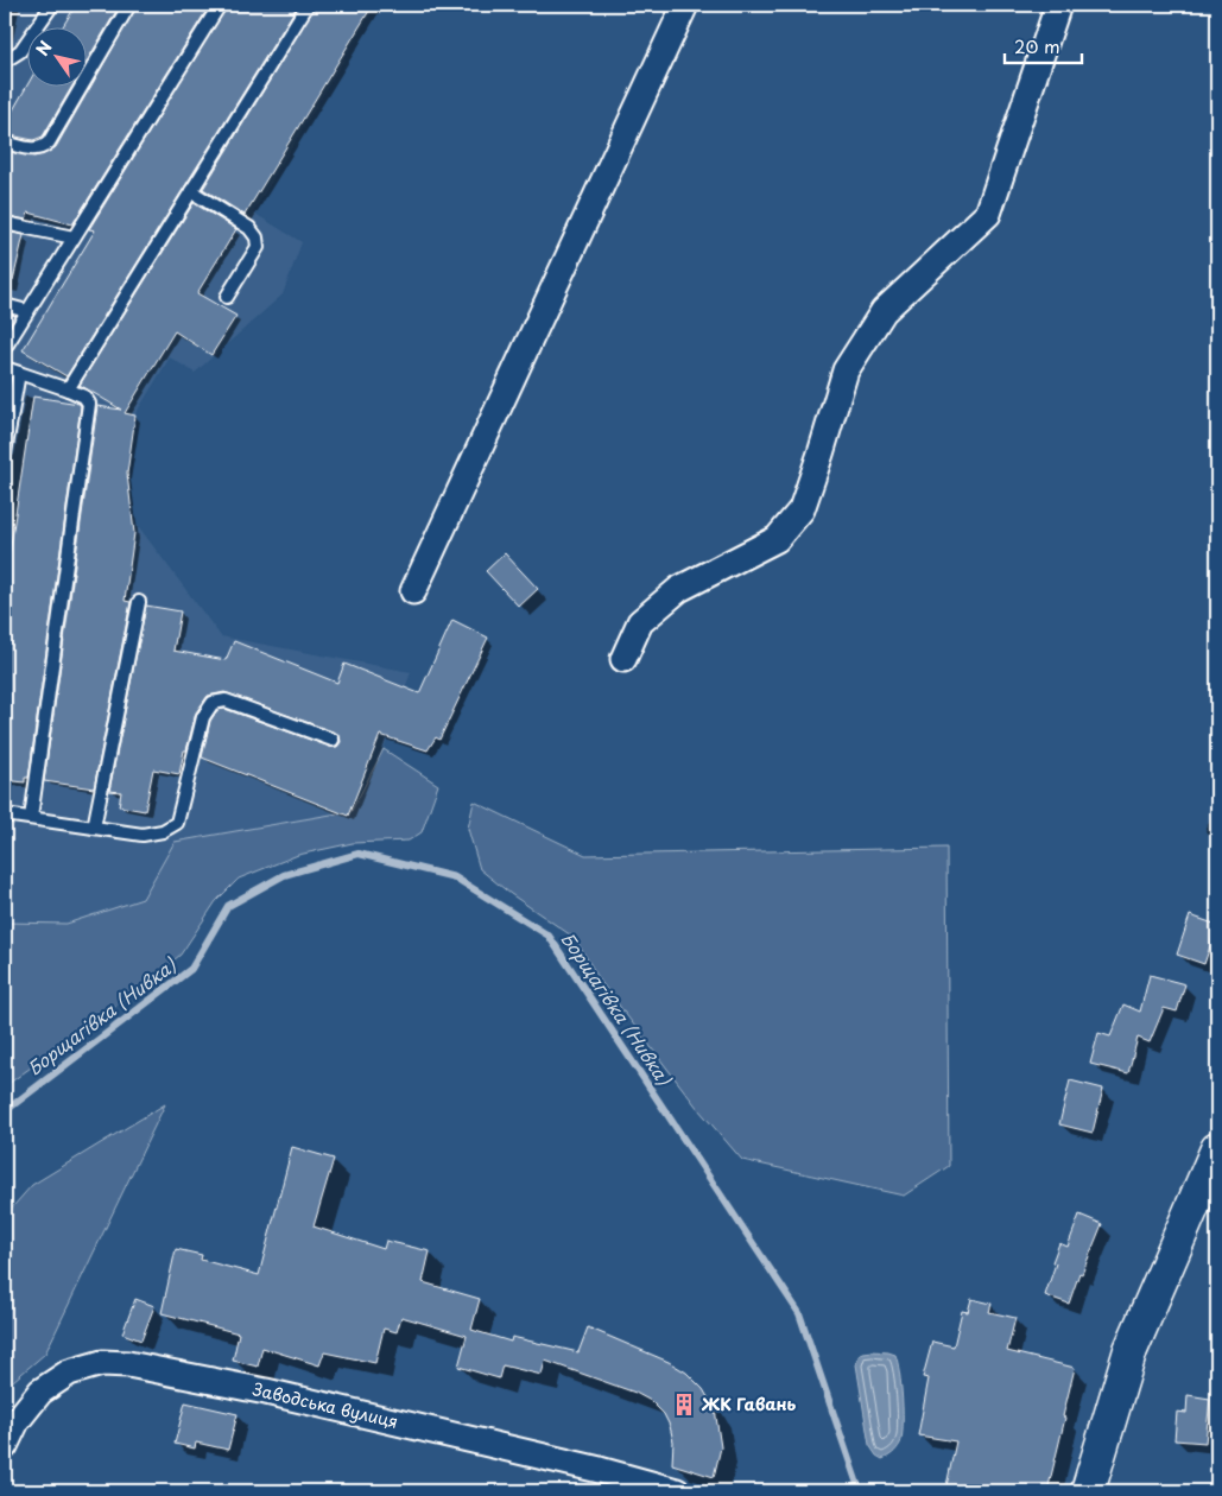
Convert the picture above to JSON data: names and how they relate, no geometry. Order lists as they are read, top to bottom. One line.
{"streets":{"street":["Заводська вулиця"]},"water":["Борщагівка (Нивка)"],"places":{"building":["ЖК Гавань"]},"scale_bar":"20 m","north":"top left"}
